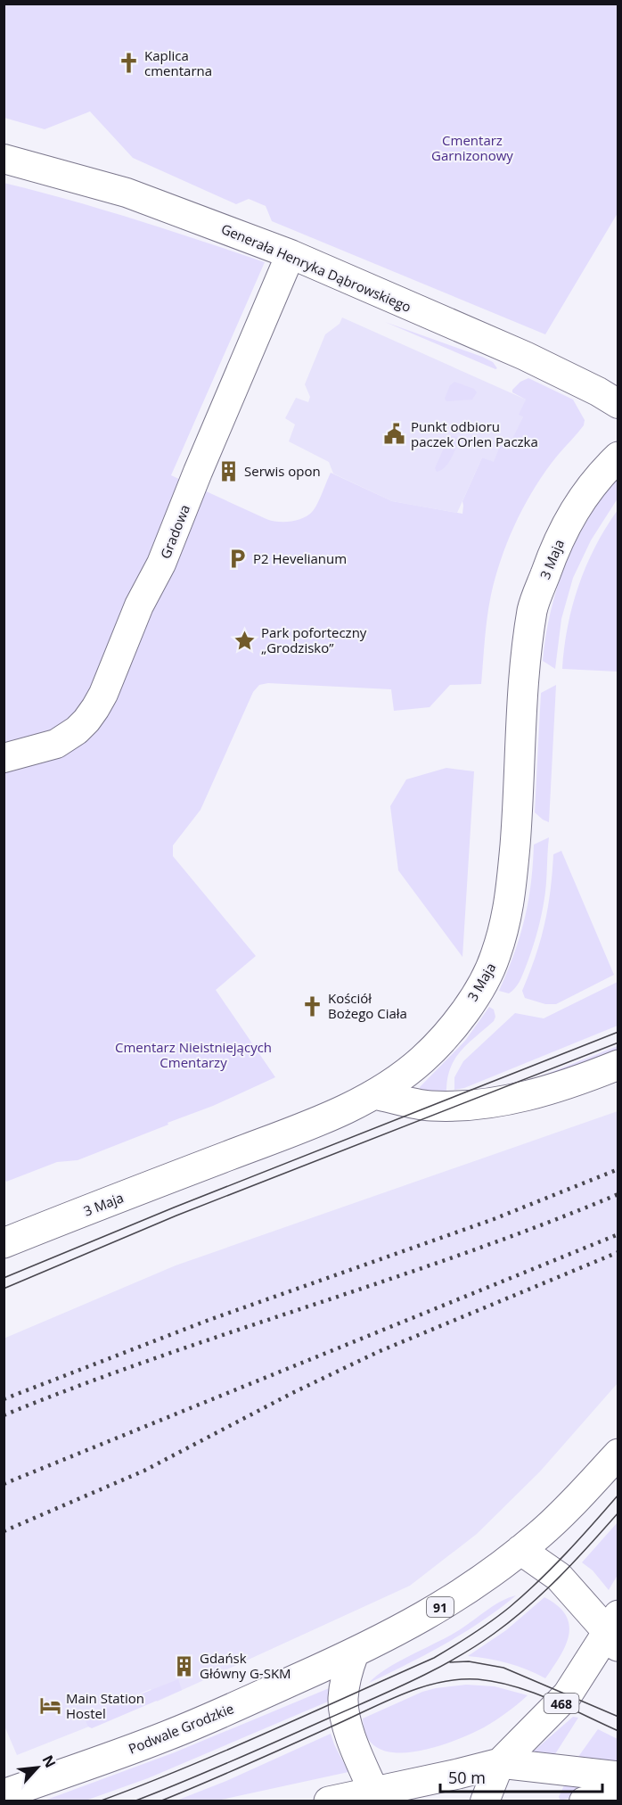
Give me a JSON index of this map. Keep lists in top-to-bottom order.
{
  "streets": {
    "main road": [
      "3 Maja",
      "91",
      "468",
      "Podwale Grodzkie"
    ],
    "street": ["Generała Henryka Dąbrowskiego", "Gradowa"]
  },
  "crossings": [
    ["Generała Henryka Dąbrowskiego", "Gradowa"]
  ],
  "parks": ["Cmentarz Garnizonowy", "Cmentarz Nieistniejących Cmentarzy"],
  "places": {
    "church": ["Kaplica cmentarna", "Kościół Bożego Ciała"],
    "public building": ["Punkt odbioru paczek Orlen Paczka"],
    "building": ["Serwis opon", "Gdańsk Główny G-SKM"],
    "parking": ["P2 Hevelianum"],
    "place": ["Park poforteczny „Grodzisko”"],
    "hotel": ["Main Station Hostel"]
  },
  "scale_bar": "50 m",
  "north": "top right"
}
